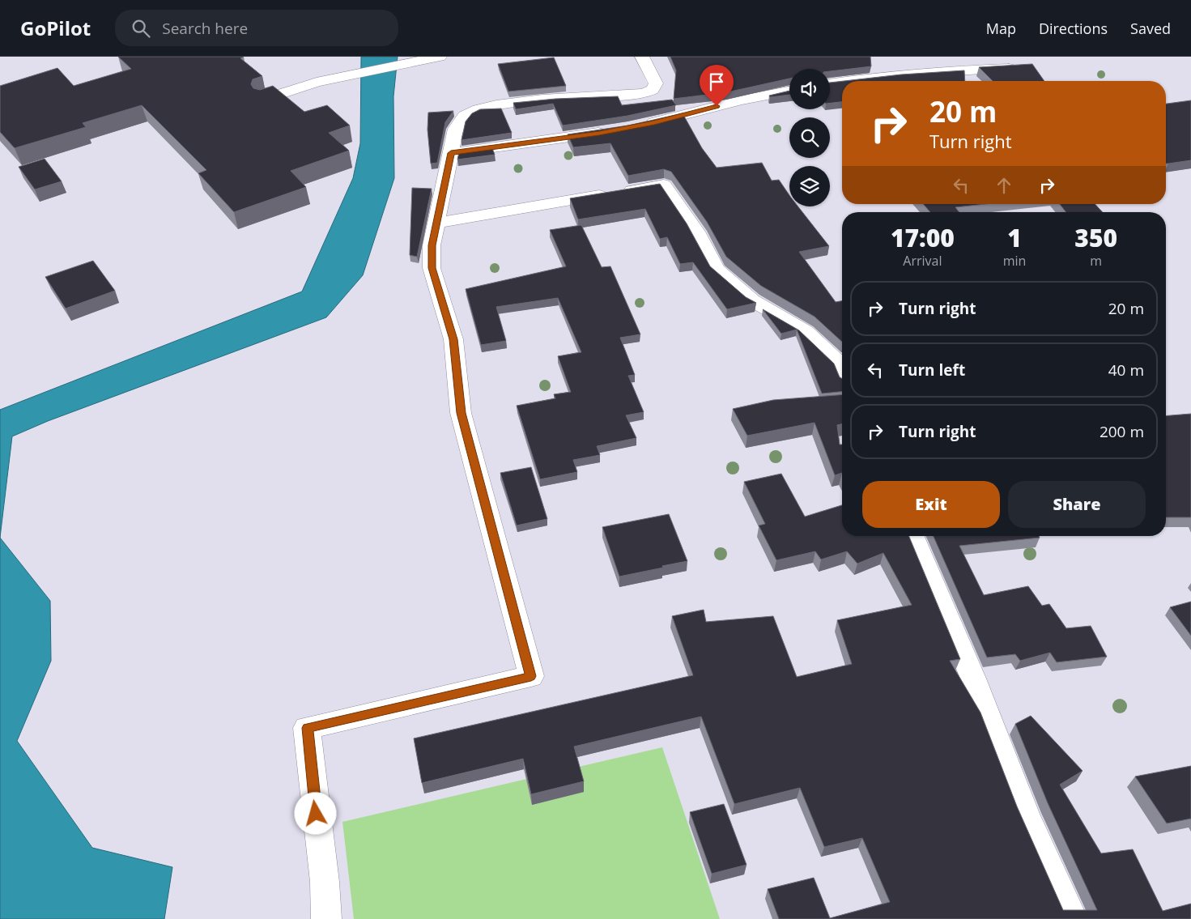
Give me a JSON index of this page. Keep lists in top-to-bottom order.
{
  "page": {
    "header": "GoPilot",
    "search": "Search here",
    "nav": ["Map", "Directions", "Saved"],
    "turn": ["20 m", "Turn right"],
    "eta": [
      "17:00",
      "Arrival",
      "1",
      "min",
      "350",
      "m"
    ],
    "list": [
      {
        "name": "Turn right",
        "value": "20 m"
      },
      {
        "name": "Turn left",
        "value": "40 m"
      },
      {
        "name": "Turn right",
        "value": "200 m"
      }
    ],
    "buttons": ["Exit", "Share"]
  }
}
